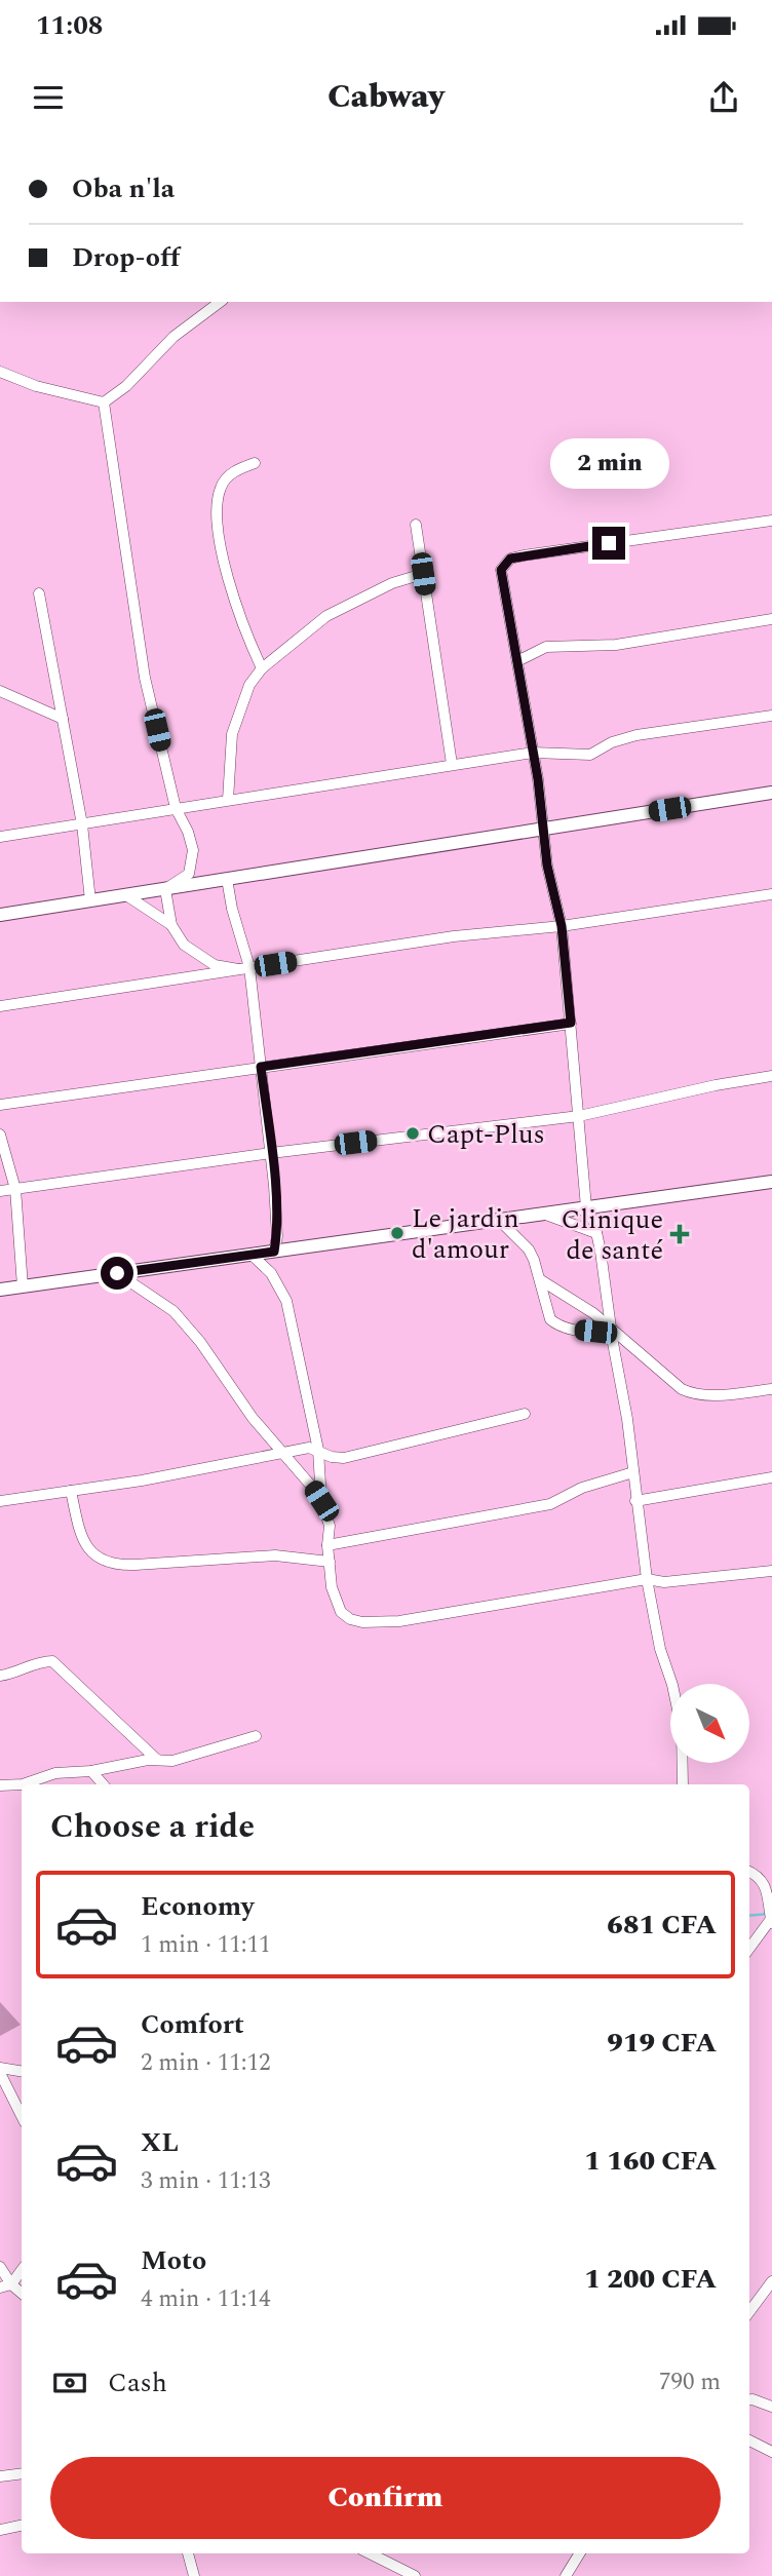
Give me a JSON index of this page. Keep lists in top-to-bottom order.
{
  "places": {
    "other": ["Capt-Plus", "Le jardin d'amour"],
    "health": ["Clinique de santé"]
  },
  "north": "bottom right",
  "page": {
    "status": "11:08",
    "header": "Cabway",
    "banner": ["Oba n'la", "Drop-off"],
    "bubble": "2 min",
    "heading": "Choose a ride",
    "list": [
      {
        "name": "Economy",
        "note": "1 min · 11:11",
        "value": "681 CFA"
      },
      {
        "name": "Comfort",
        "note": "2 min · 11:12",
        "value": "919 CFA"
      },
      {
        "name": "XL",
        "note": "3 min · 11:13",
        "value": "1 160 CFA"
      },
      {
        "name": "Moto",
        "note": "4 min · 11:14",
        "value": "1 200 CFA"
      }
    ],
    "pay": ["Cash", "790 m"],
    "buttons": "Confirm"
  }
}
